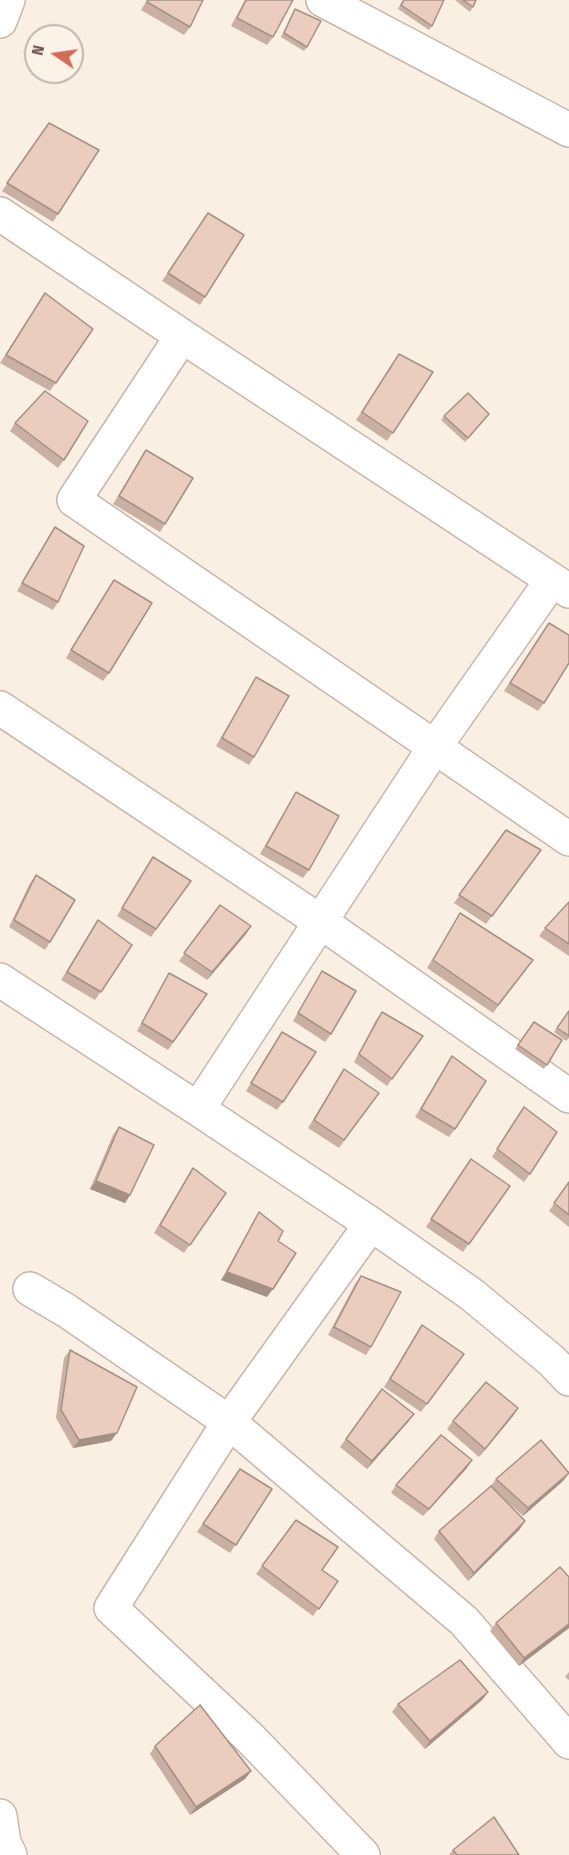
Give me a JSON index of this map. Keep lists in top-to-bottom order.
{
  "north": "left"
}
